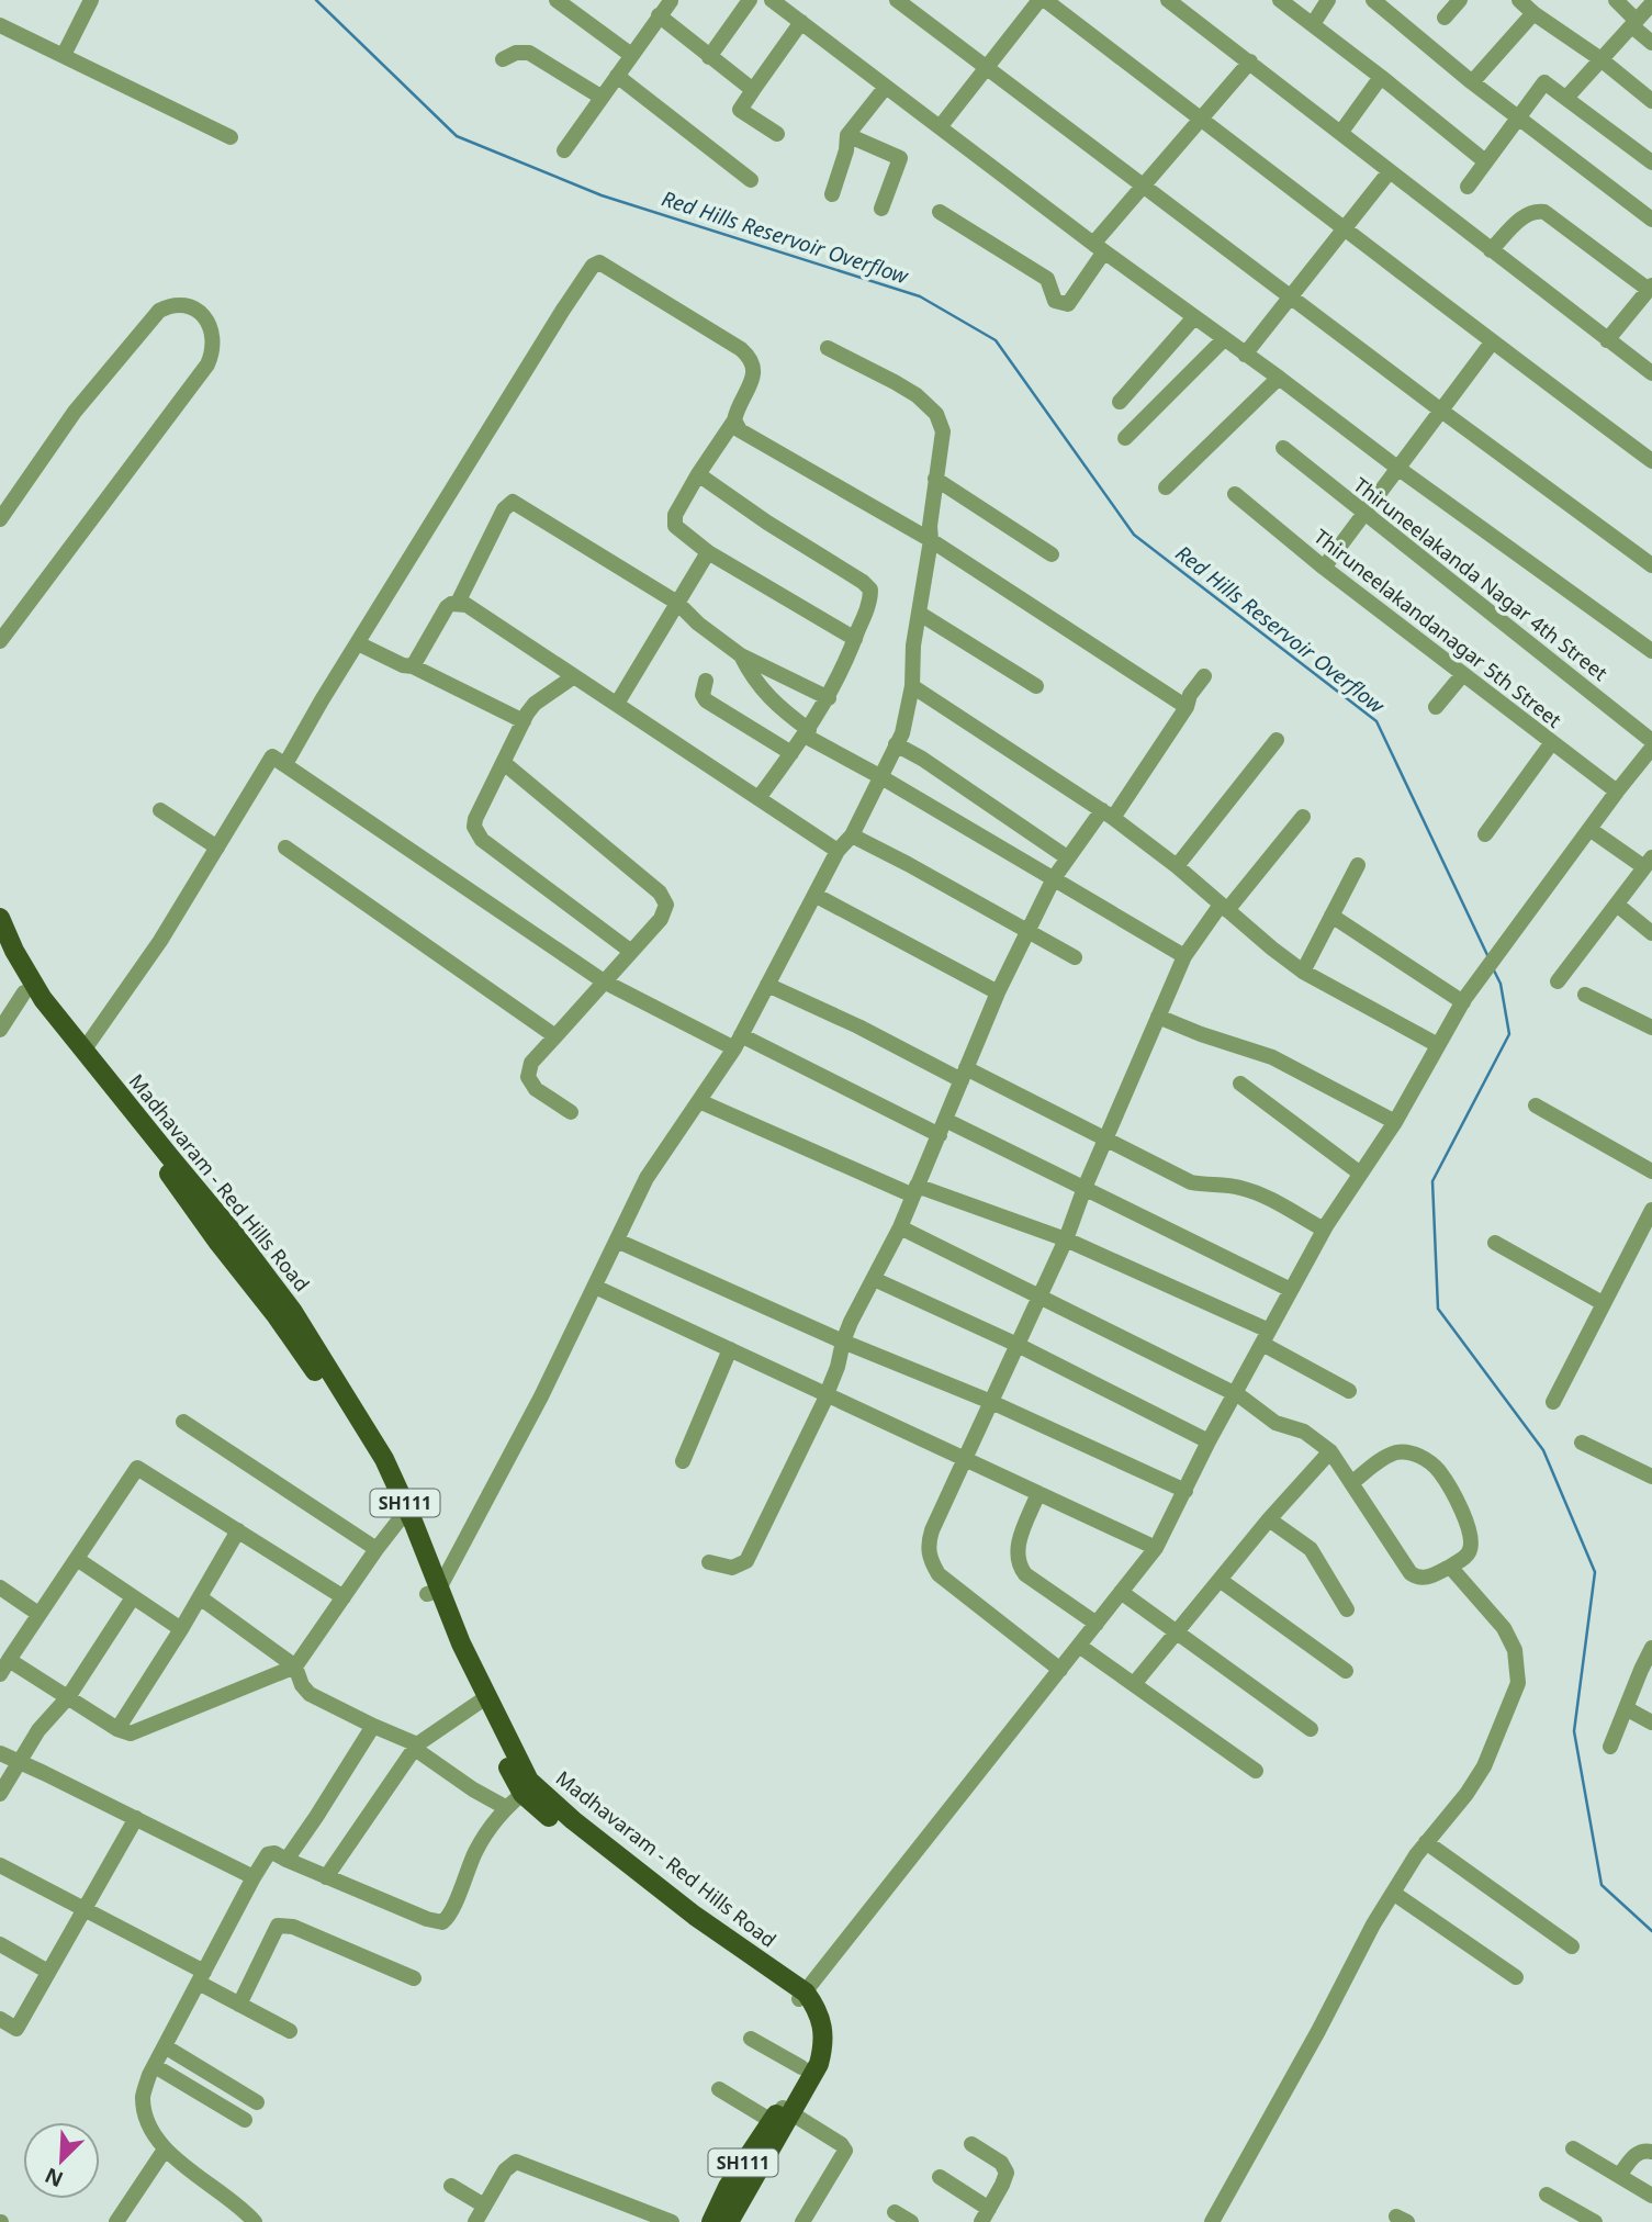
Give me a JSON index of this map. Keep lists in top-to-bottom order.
{
  "streets": {
    "main road": ["Madhavaram - Red Hills Road", "SH111"],
    "street": ["Thiruneelakanda Nagar 4th Street", "Thiruneelakandanagar 5th Street"]
  },
  "water": ["Red Hills Reservoir Overflow"],
  "north": "bottom left"
}
